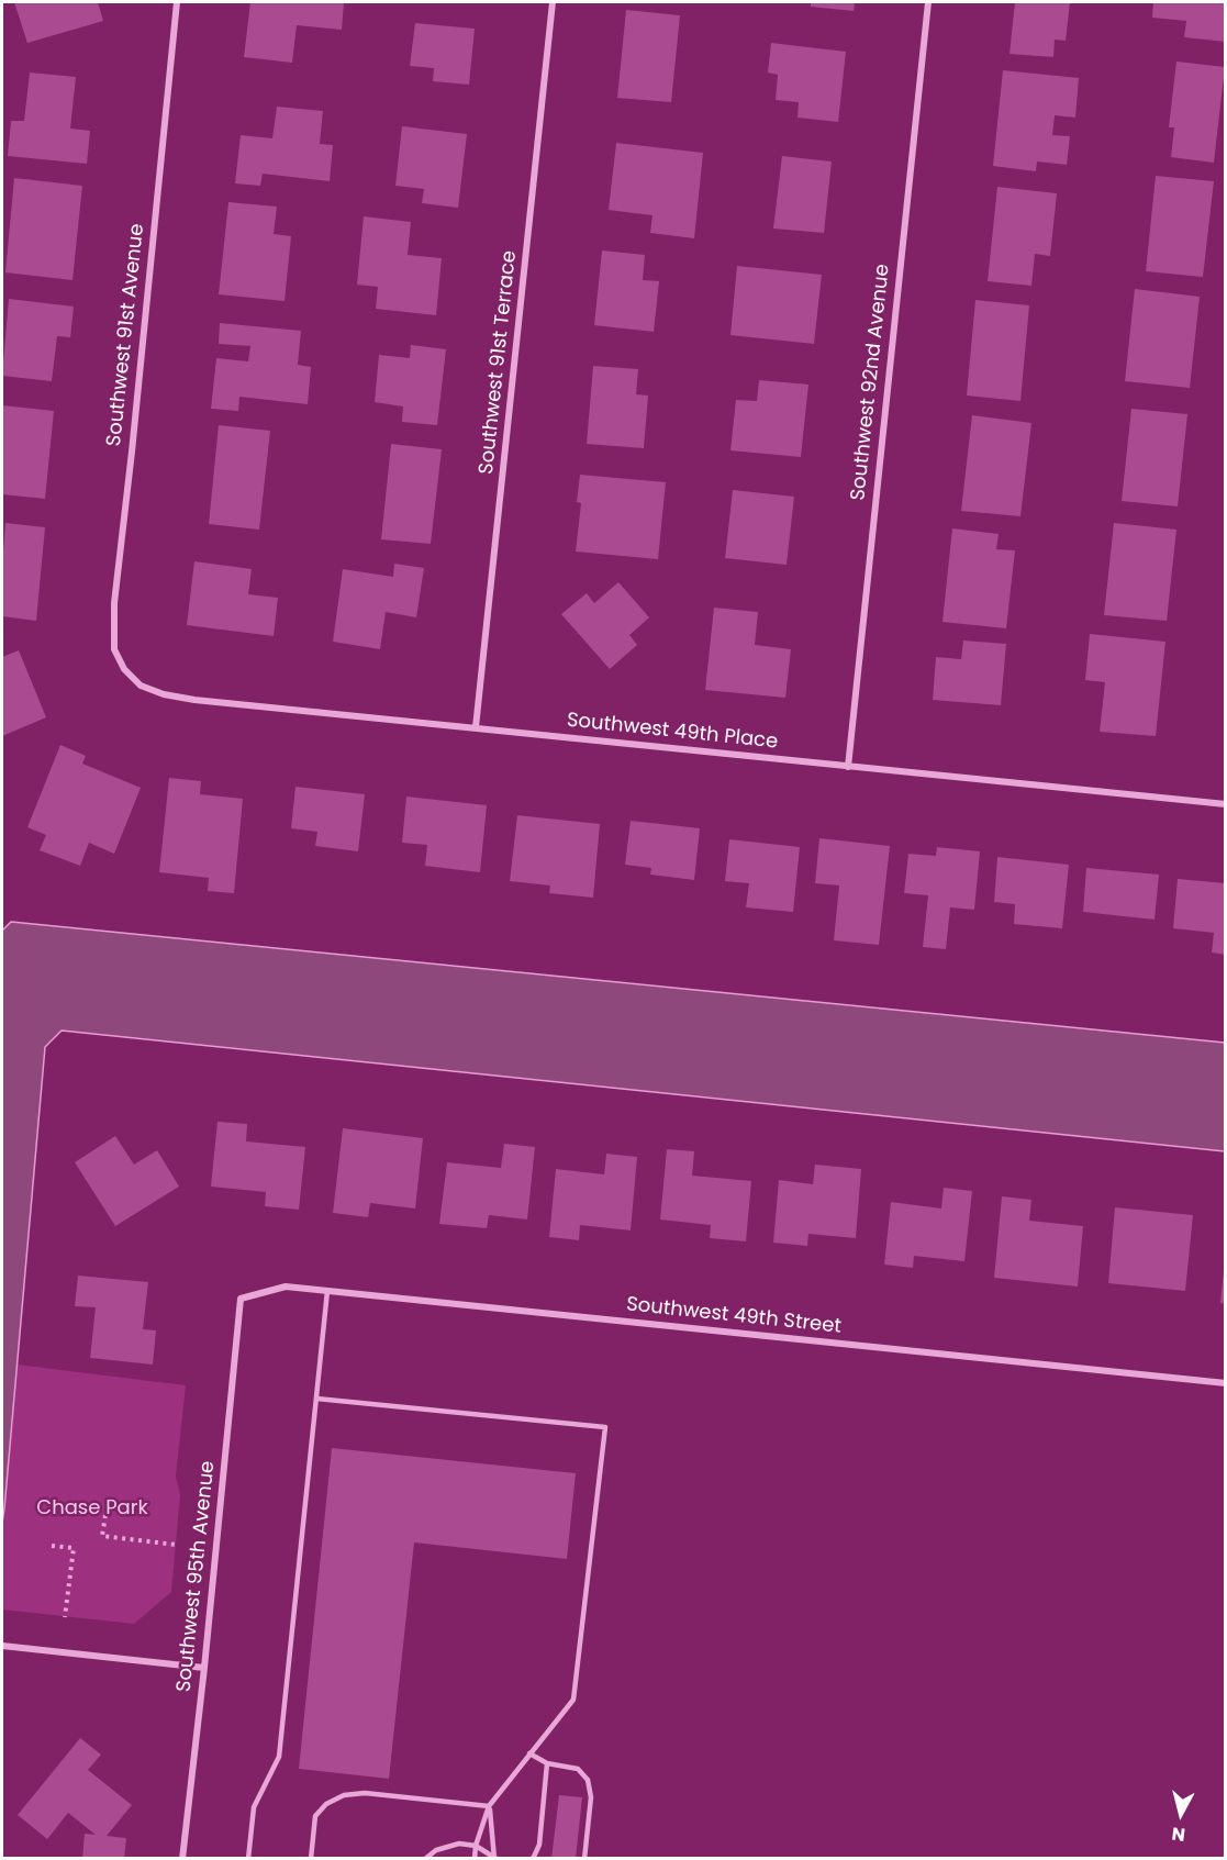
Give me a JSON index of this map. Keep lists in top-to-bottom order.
{
  "streets": {
    "street": [
      "Southwest 91st Avenue",
      "Southwest 91st Terrace",
      "Southwest 92nd Avenue",
      "Southwest 49th Place",
      "Southwest 49th Street",
      "Southwest 95th Avenue"
    ]
  },
  "crossings": [
    ["Southwest 91st Avenue", "Southwest 49th Place"],
    ["Southwest 91st Terrace", "Southwest 49th Place"],
    ["Southwest 92nd Avenue", "Southwest 49th Place"],
    ["Southwest 49th Street", "Southwest 95th Avenue"]
  ],
  "parks": ["Chase Park"],
  "north": "bottom"
}
